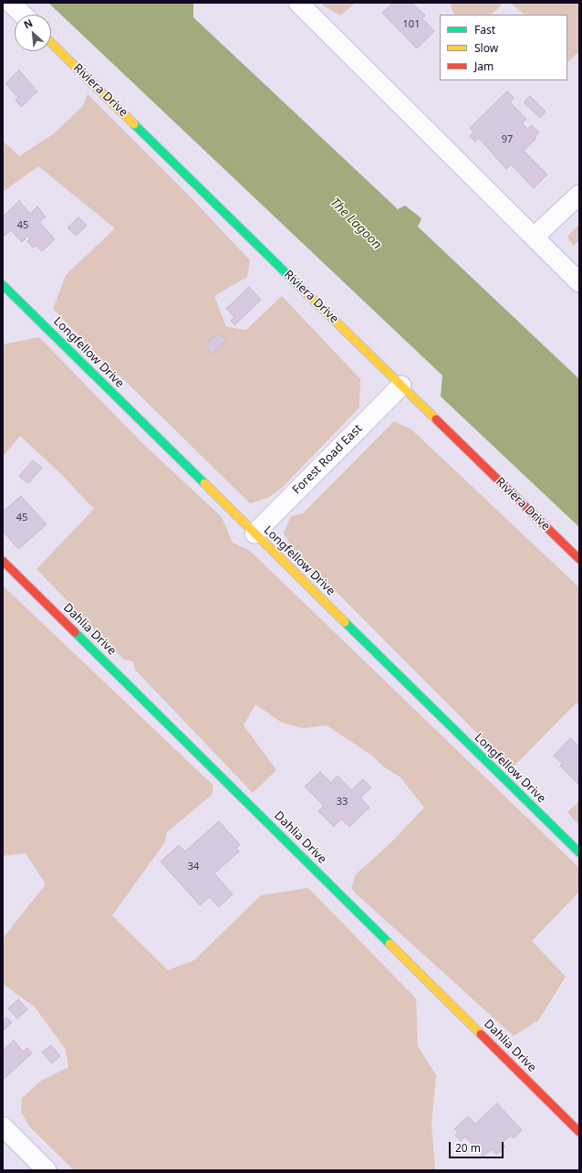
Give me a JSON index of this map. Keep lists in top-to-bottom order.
{
  "streets": {
    "street": [
      "Riviera Drive",
      "Longfellow Drive",
      "Forest Road East",
      "Dahlia Drive"
    ]
  },
  "crossings": [
    ["Riviera Drive", "Forest Road East"],
    ["Longfellow Drive", "Forest Road East"]
  ],
  "water": ["The Lagoon"],
  "house_numbers": [
    "101",
    "97",
    "45",
    "45",
    "33",
    "34"
  ],
  "legend": ["Fast", "Slow", "Jam"],
  "scale_bar": "20 m",
  "north": "top left"
}
